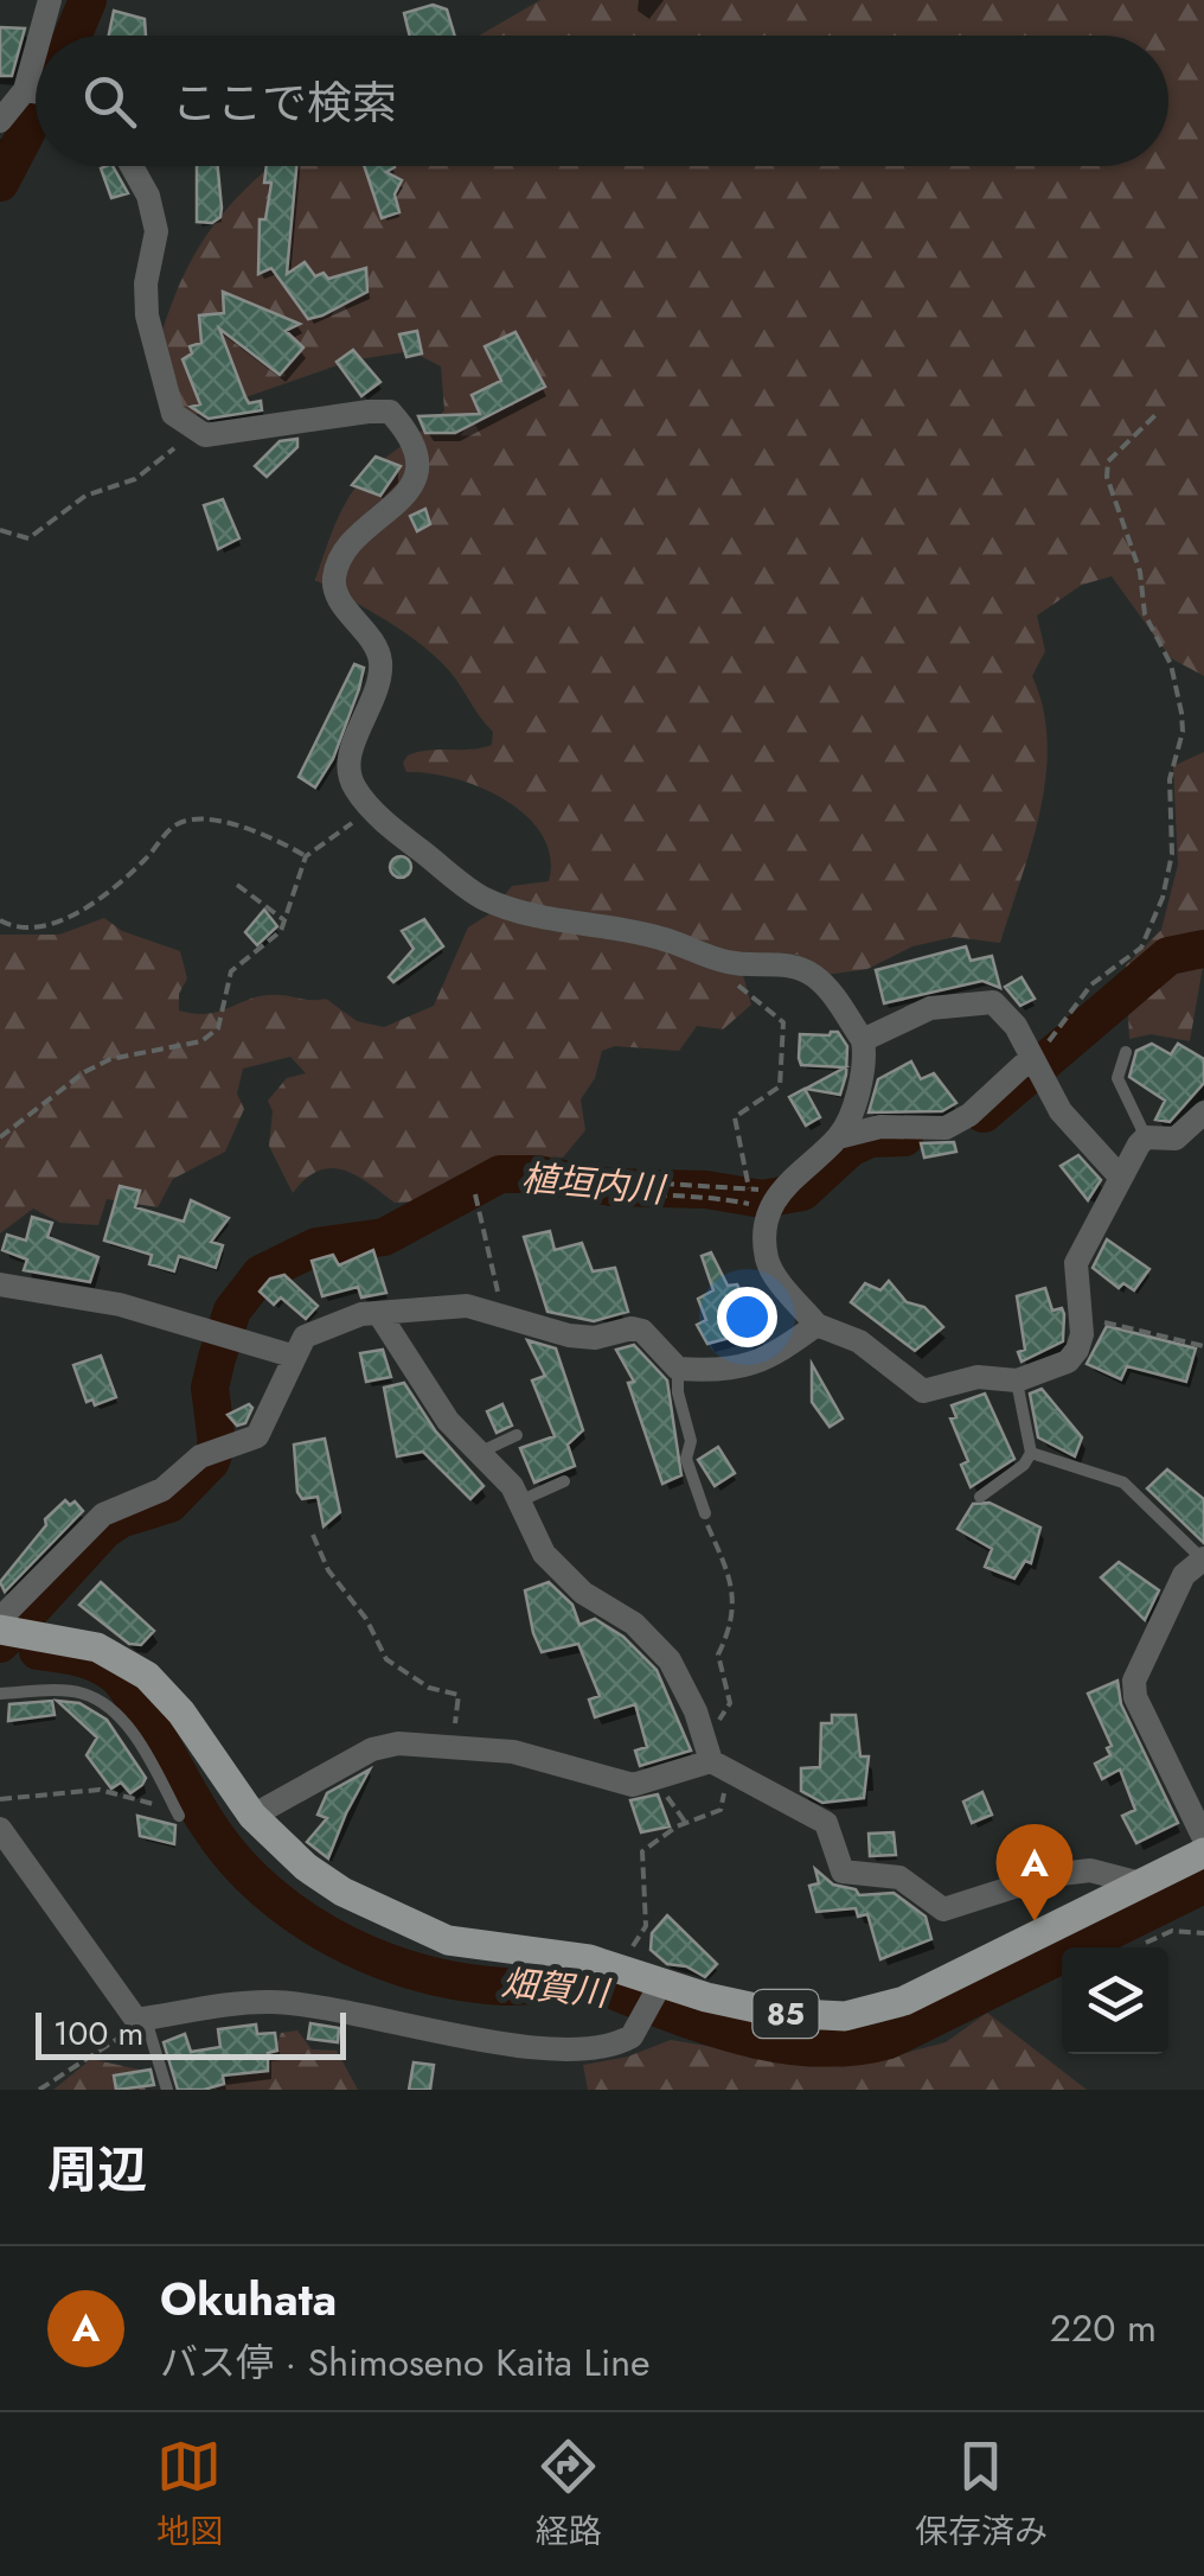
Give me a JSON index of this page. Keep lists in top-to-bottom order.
{
  "streets": {
    "main road": ["85"]
  },
  "water": ["植垣内川", "畑賀川"],
  "scale_bar": "100 m",
  "page": {
    "search": "ここで検索",
    "pins": "A",
    "scale": "100 m",
    "heading": "周辺",
    "list": [
      {
        "mark": "A",
        "name": "Okuhata",
        "note": "バス停 · Shimoseno Kaita Line",
        "value": "220 m"
      }
    ],
    "nav": ["地図", "経路", "保存済み"]
  }
}
